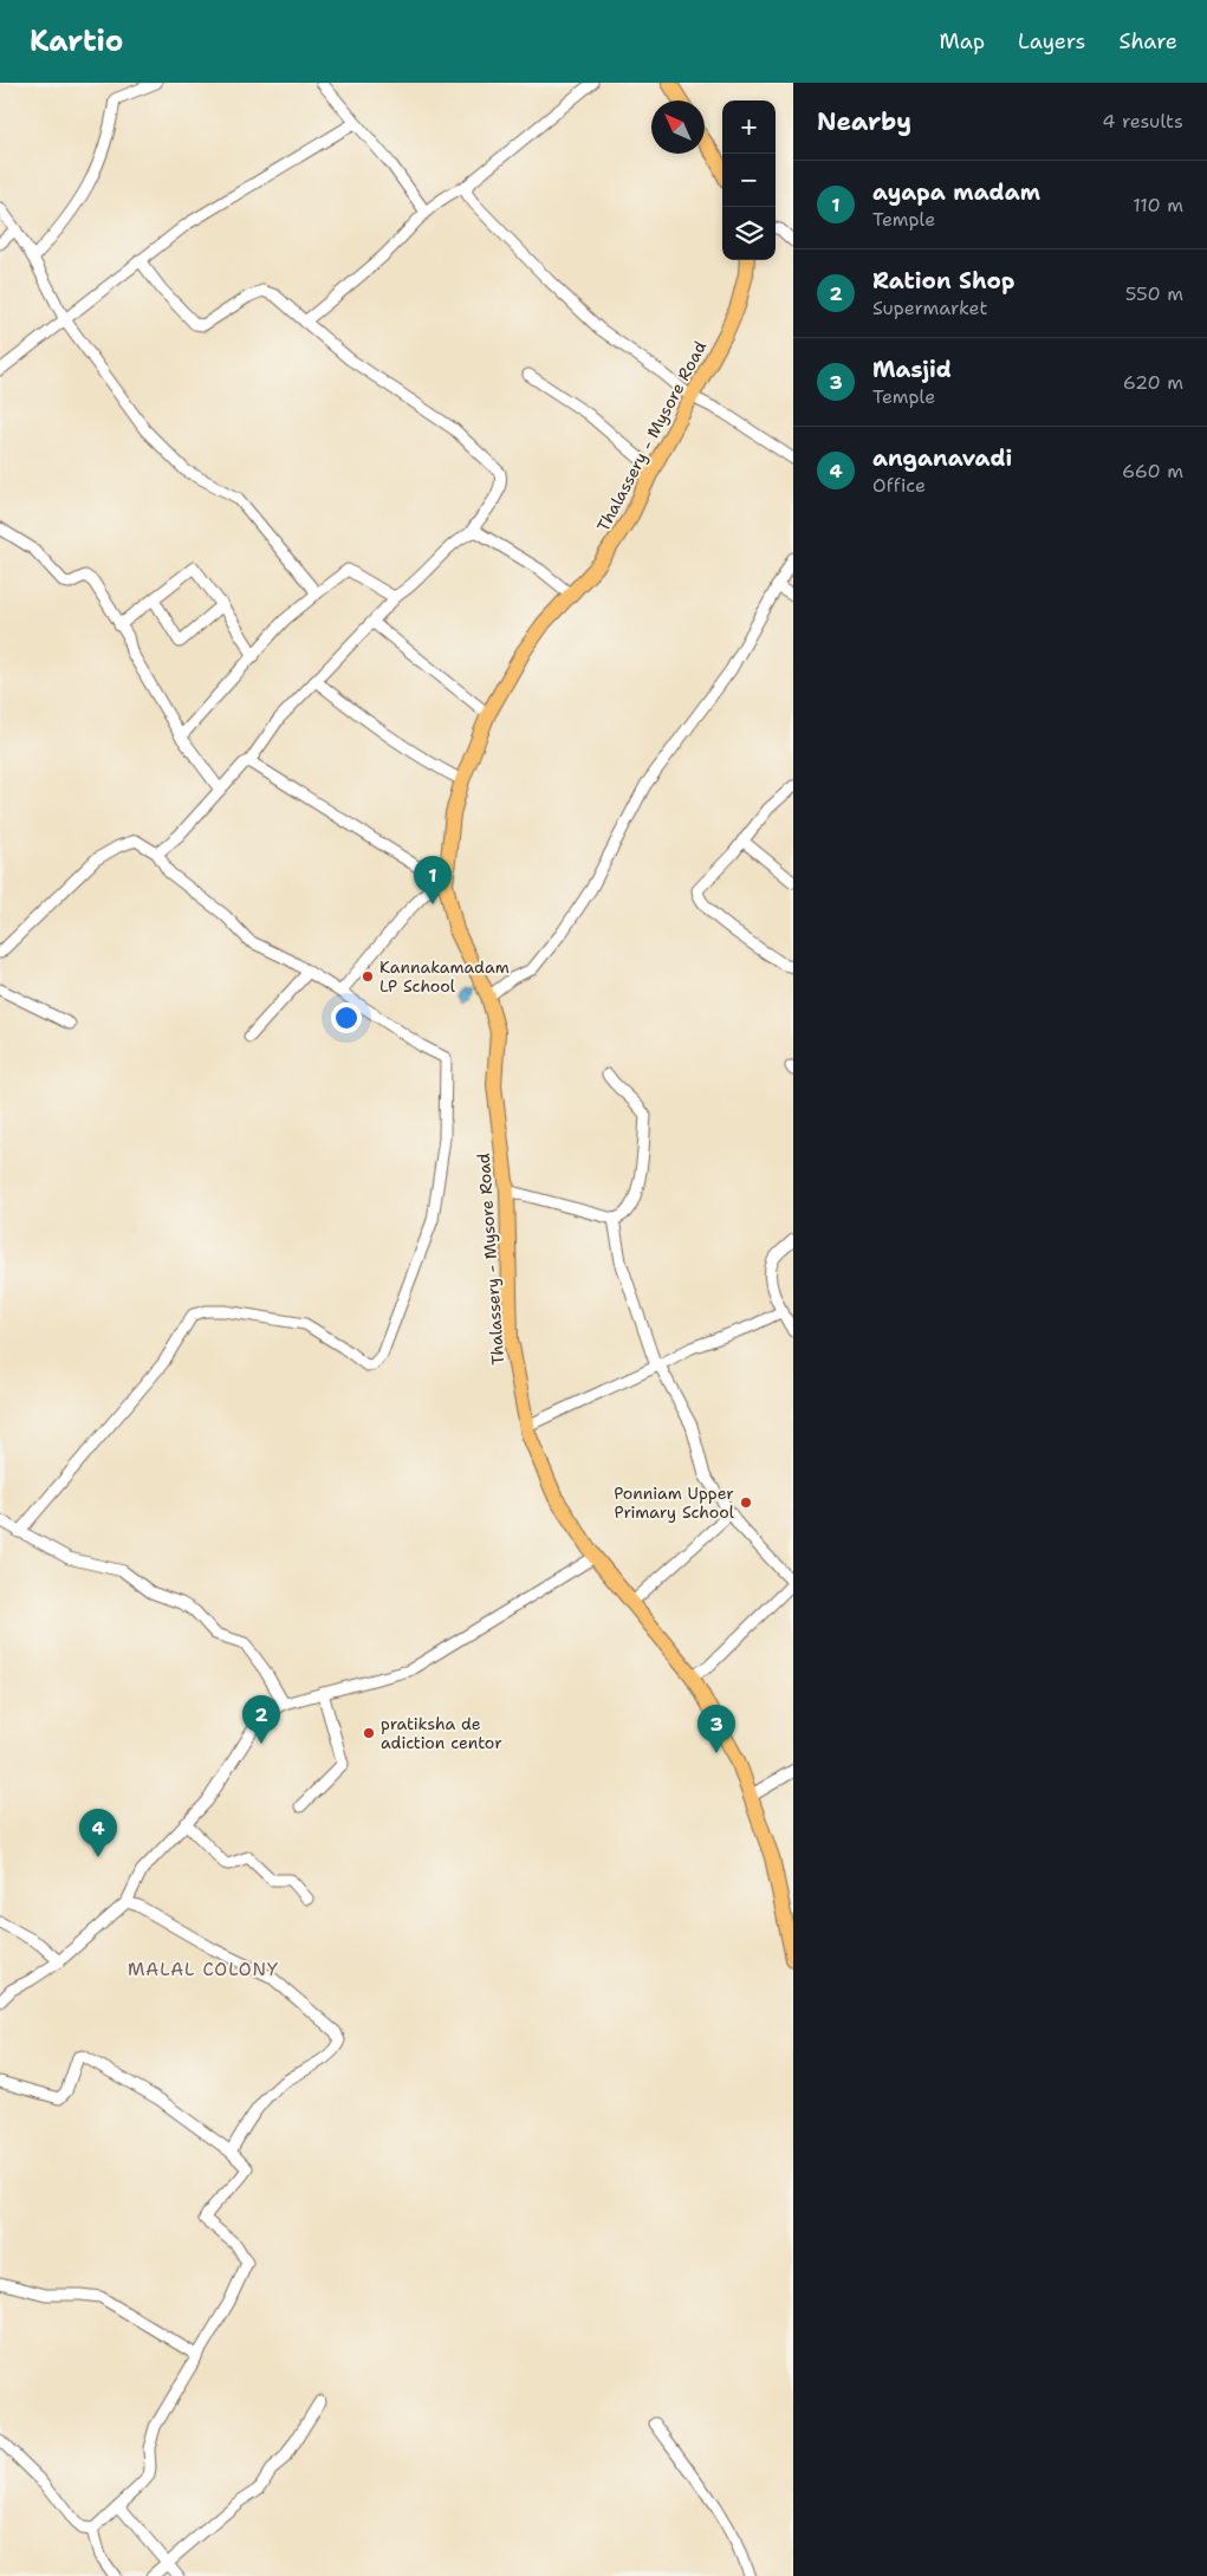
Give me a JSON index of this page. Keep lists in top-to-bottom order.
{
  "streets": {
    "main road": ["Thalassery - Mysore Road"]
  },
  "districts": ["MALAL COLONY"],
  "places": ["Kannakamadam LP School", "Ponniam Upper Primary School", "pratiksha de adiction centor"],
  "north": "top left",
  "page": {
    "header": "Kartio",
    "nav": ["Map", "Layers", "Share"],
    "heading": ["Nearby", "4 results"],
    "map_buttons": ["+", "−"],
    "list": [
      {
        "mark": "1",
        "name": "ayapa madam",
        "note": "Temple",
        "value": "110 m"
      },
      {
        "mark": "2",
        "name": "Ration Shop",
        "note": "Supermarket",
        "value": "550 m"
      },
      {
        "mark": "3",
        "name": "Masjid",
        "note": "Temple",
        "value": "620 m"
      },
      {
        "mark": "4",
        "name": "anganavadi",
        "note": "Office",
        "value": "660 m"
      }
    ],
    "pins": [
      "1",
      "2",
      "3",
      "4"
    ]
  }
}
